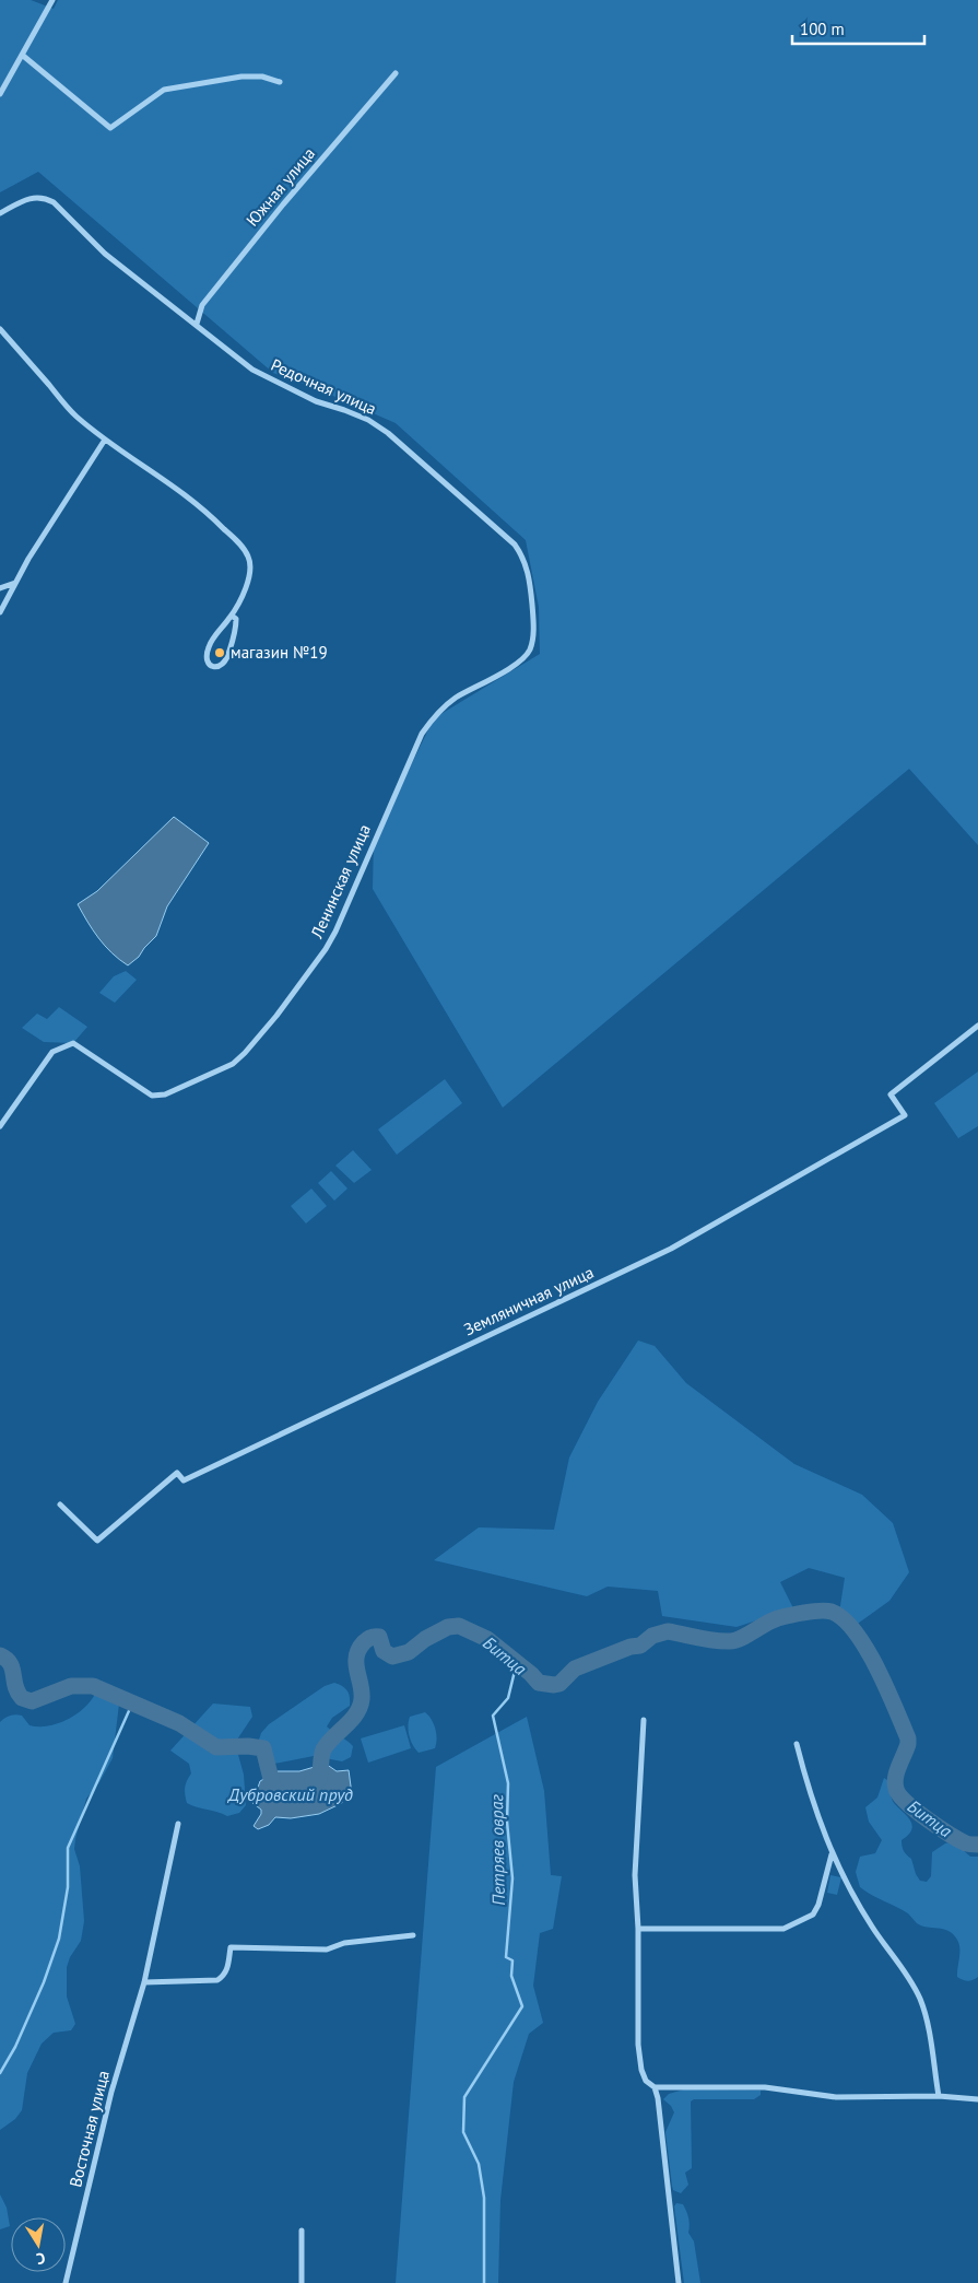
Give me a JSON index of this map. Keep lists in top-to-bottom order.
{
  "streets": {
    "street": [
      "Южная улица",
      "Редочная улица",
      "Ленинская улица",
      "Земляничная улица",
      "Восточная улица"
    ]
  },
  "crossings": [
    ["Южная улица", "Редочная улица"],
    ["Редочная улица", "Ленинская улица"]
  ],
  "water": ["Битца", "Дубровский пруд", "Петряев овраг"],
  "places": ["магазин №19"],
  "scale_bar": "100 m",
  "north": "bottom"
}
